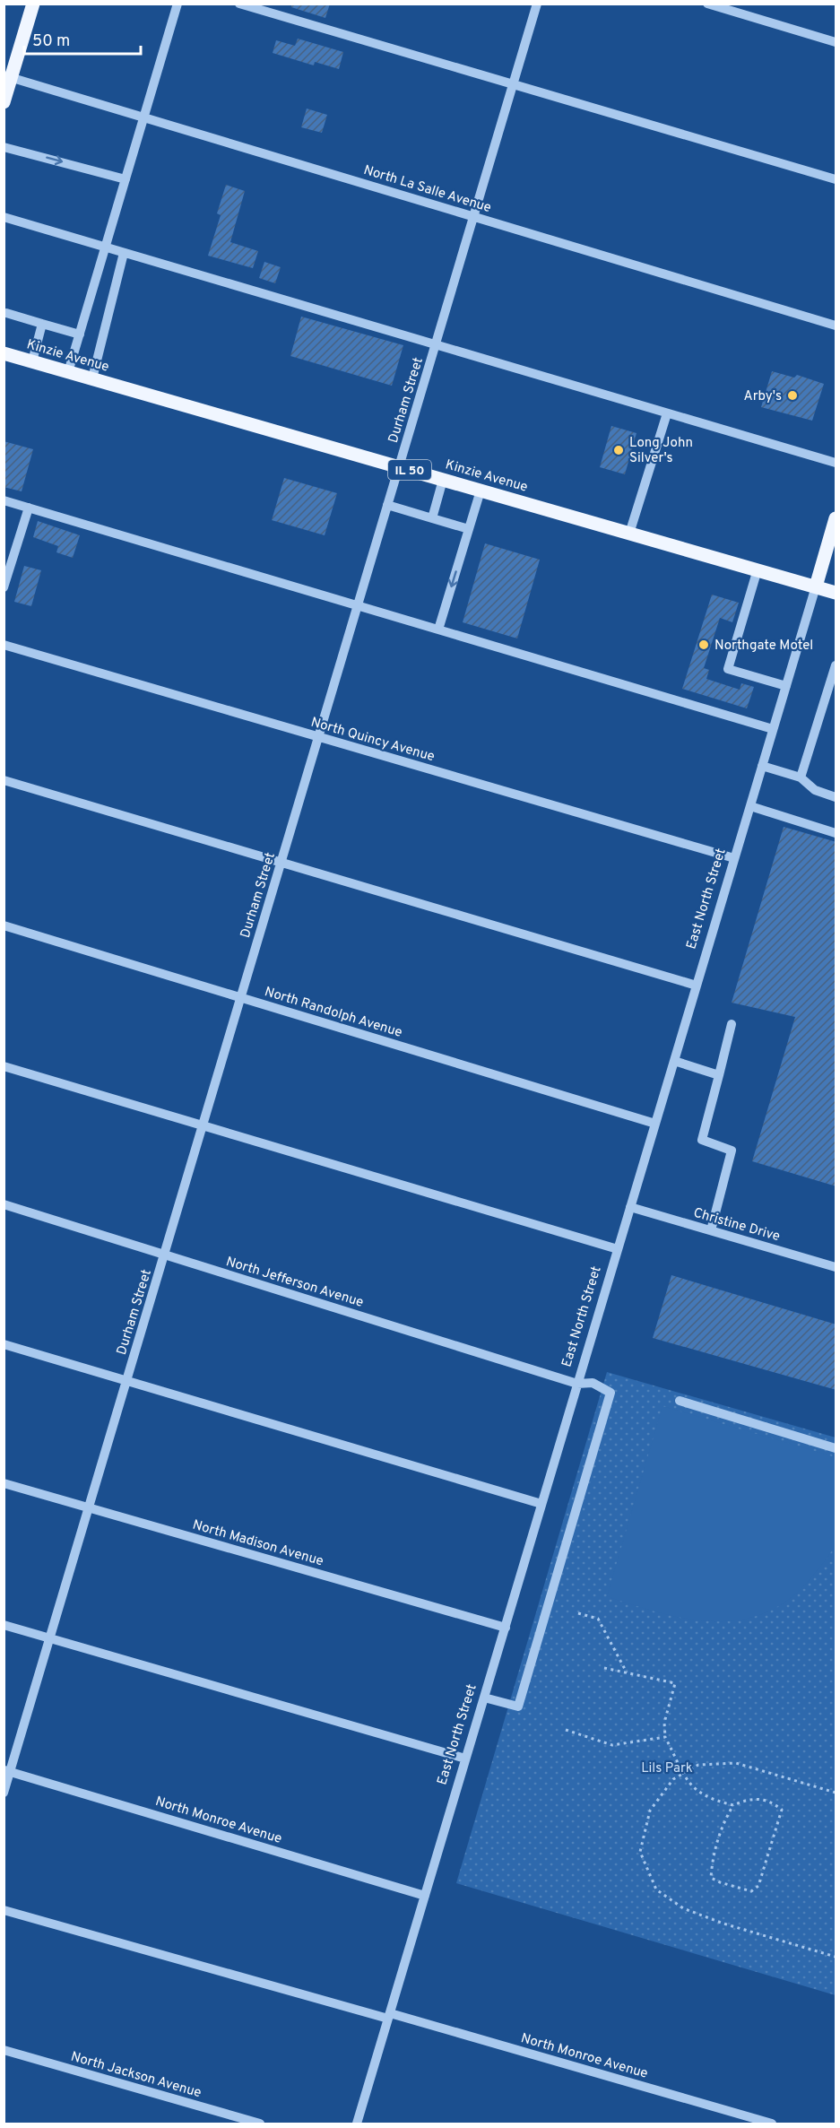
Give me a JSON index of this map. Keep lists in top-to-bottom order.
{
  "streets": {
    "main road": ["Kinzie Avenue", "IL 50", "East North Street"],
    "street": [
      "North La Salle Avenue",
      "Durham Street",
      "North Quincy Avenue",
      "North Randolph Avenue",
      "Christine Drive",
      "North Jefferson Avenue",
      "North Madison Avenue",
      "North Monroe Avenue",
      "North Jackson Avenue"
    ]
  },
  "crossings": [
    ["North La Salle Avenue", "Durham Street"],
    ["Kinzie Avenue", "Durham Street"],
    ["Kinzie Avenue", "East North Street"],
    ["Durham Street", "North Quincy Avenue"],
    ["Durham Street", "North Randolph Avenue"],
    ["Durham Street", "North Jefferson Avenue"],
    ["Durham Street", "North Madison Avenue"],
    ["Durham Street", "North Monroe Avenue"],
    ["North Quincy Avenue", "East North Street"],
    ["East North Street", "North Randolph Avenue"],
    ["East North Street", "Christine Drive"],
    ["East North Street", "North Jefferson Avenue"],
    ["East North Street", "North Madison Avenue"],
    ["East North Street", "North Monroe Avenue"]
  ],
  "parks": ["Lils Park"],
  "places": ["Arby's", "Long John Silver's", "Northgate Motel"],
  "scale_bar": "50 m"
}
